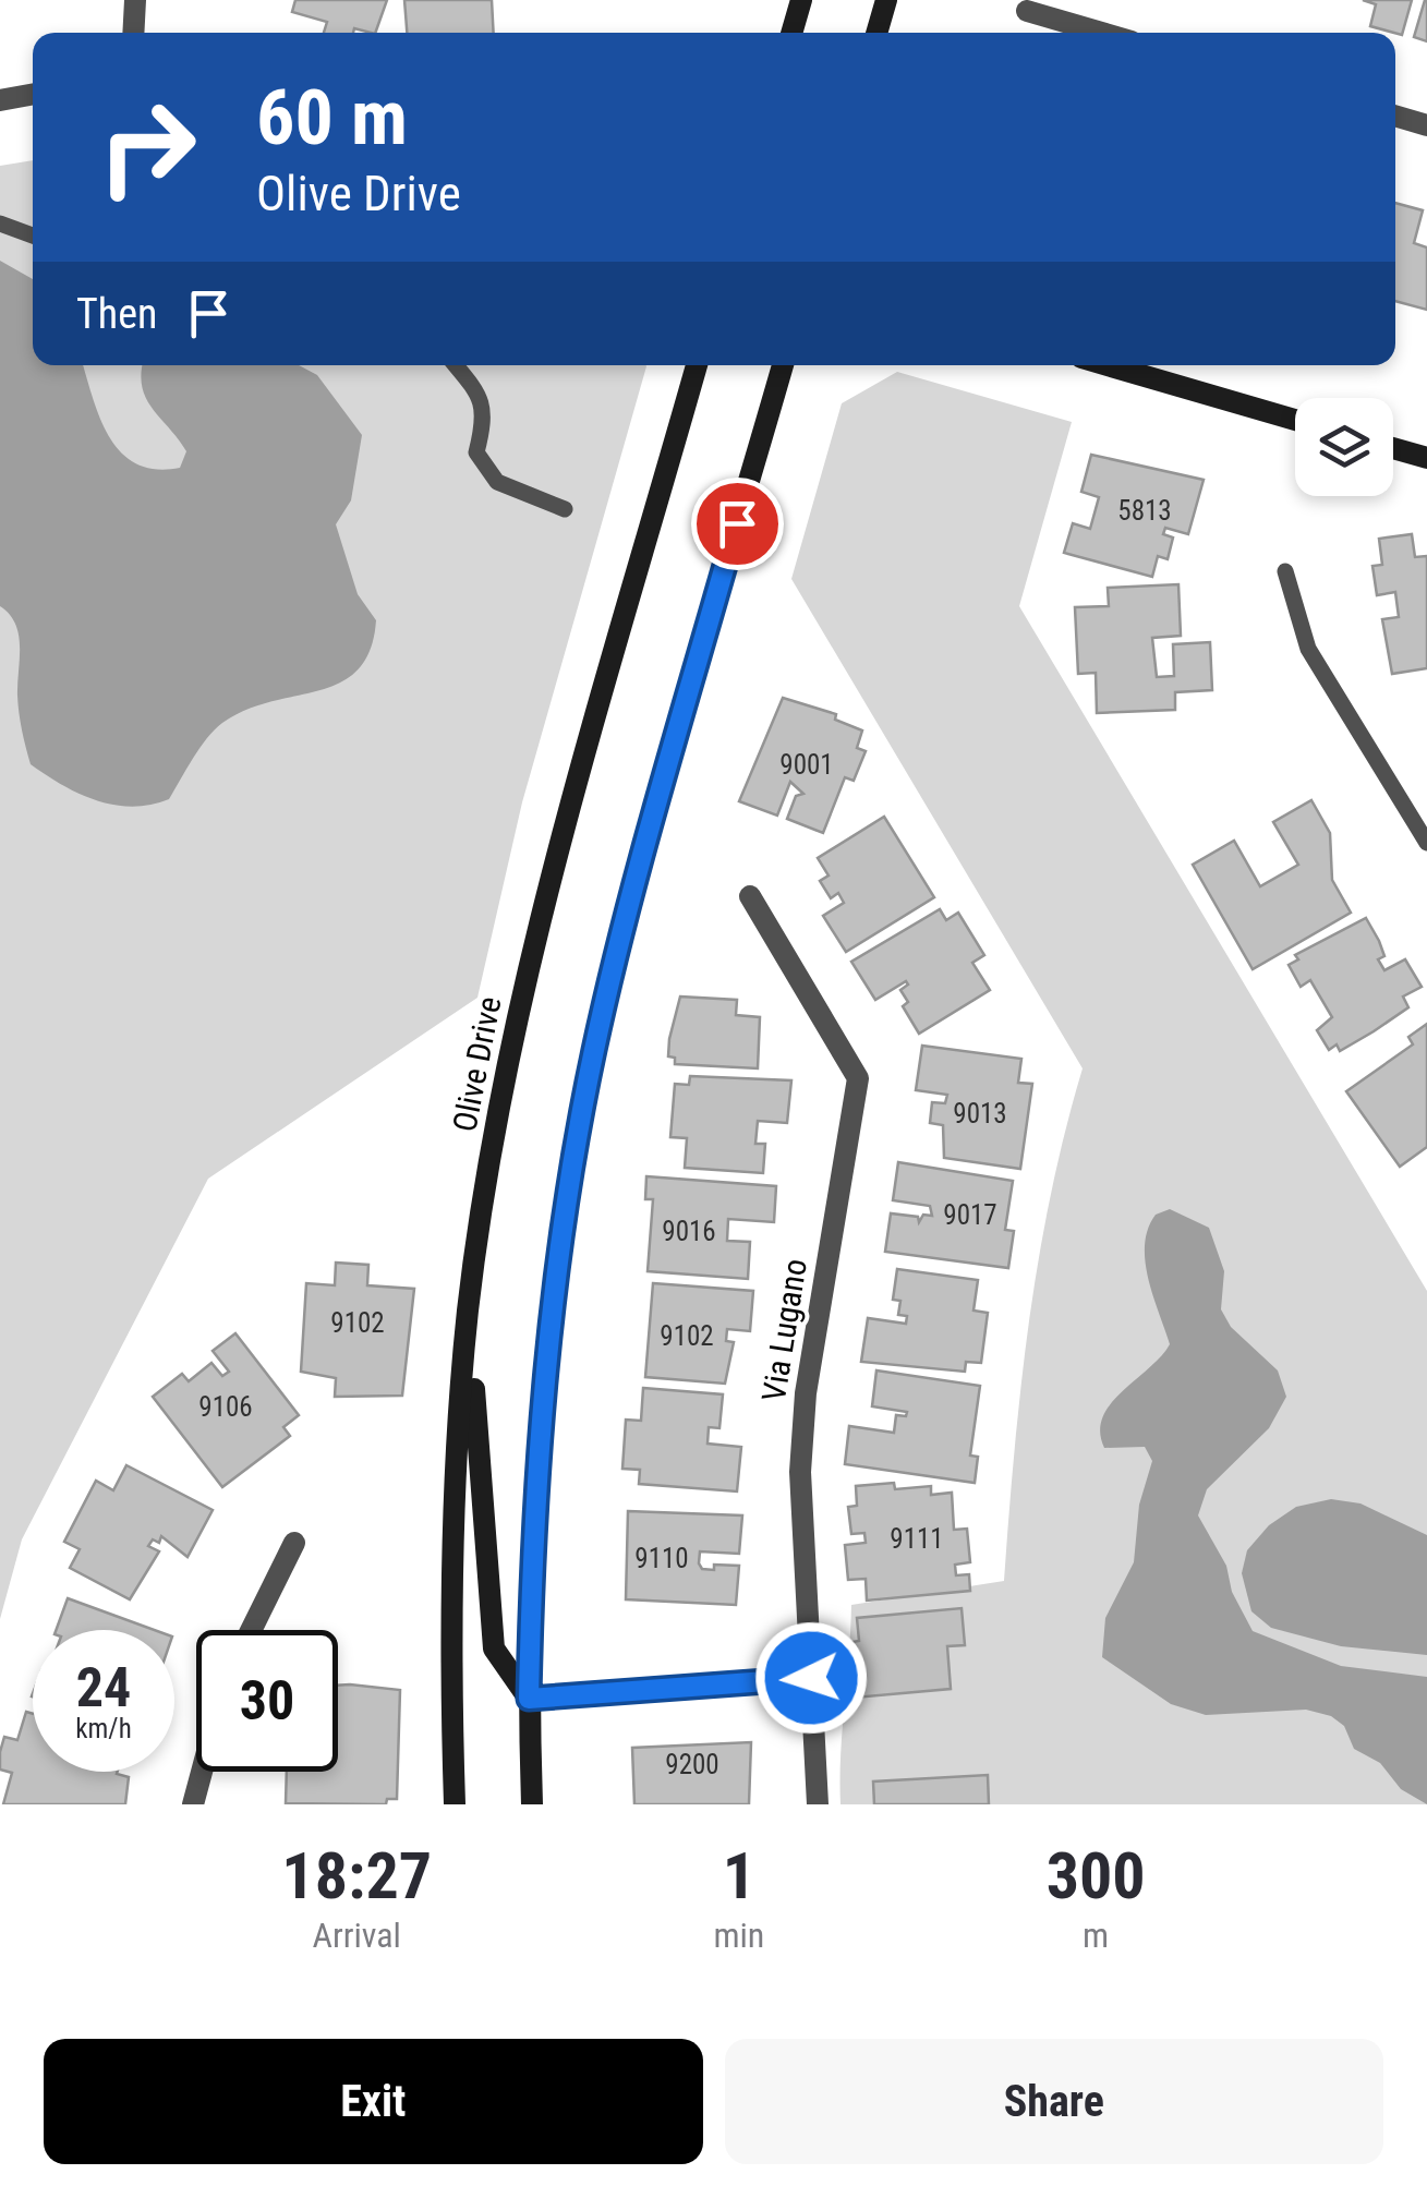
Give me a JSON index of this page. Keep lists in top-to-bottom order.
{
  "streets": {
    "main road": ["Olive Drive"],
    "street": ["Via Lugano"]
  },
  "house_numbers": [
    "5813",
    "9001",
    "9013",
    "9017",
    "9016",
    "9102",
    "9102",
    "9106",
    "9111",
    "9110",
    "9200"
  ],
  "page": {
    "turn": ["60 m", "Olive Drive"],
    "then": "Then",
    "speed": "24 km/h",
    "limit": "30",
    "eta": [
      "18:27",
      "Arrival",
      "1",
      "min",
      "300",
      "m"
    ],
    "buttons": ["Exit", "Share"]
  }
}
